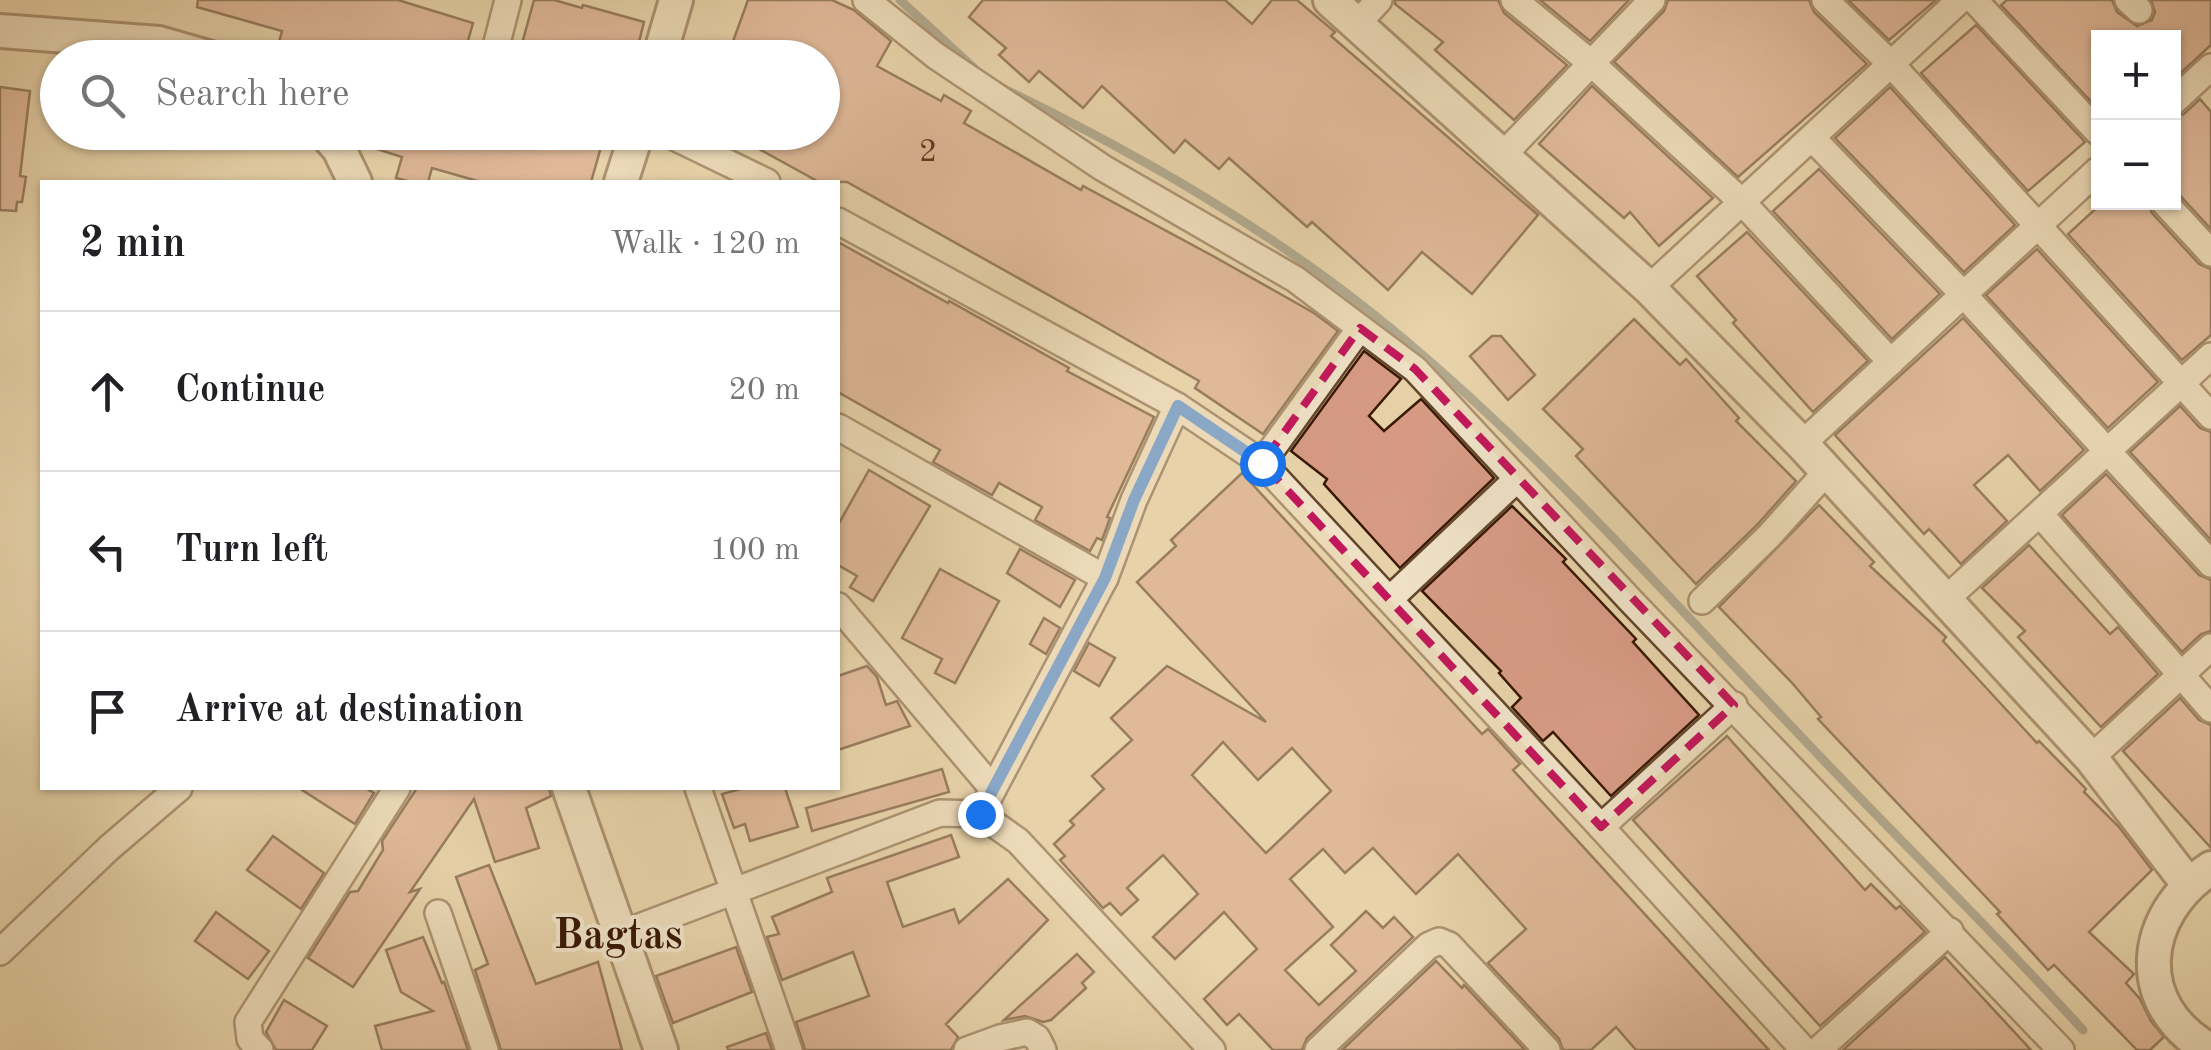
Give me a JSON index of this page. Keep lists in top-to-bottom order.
{
  "districts": ["Bagtas"],
  "house_numbers": ["2"],
  "page": {
    "map_buttons": ["+", "−"],
    "search": "Search here",
    "heading": ["2 min", "Walk · 120 m"],
    "list": [
      ["Continue", "20 m"],
      ["Turn left", "100 m"],
      "Arrive at destination"
    ]
  }
}
